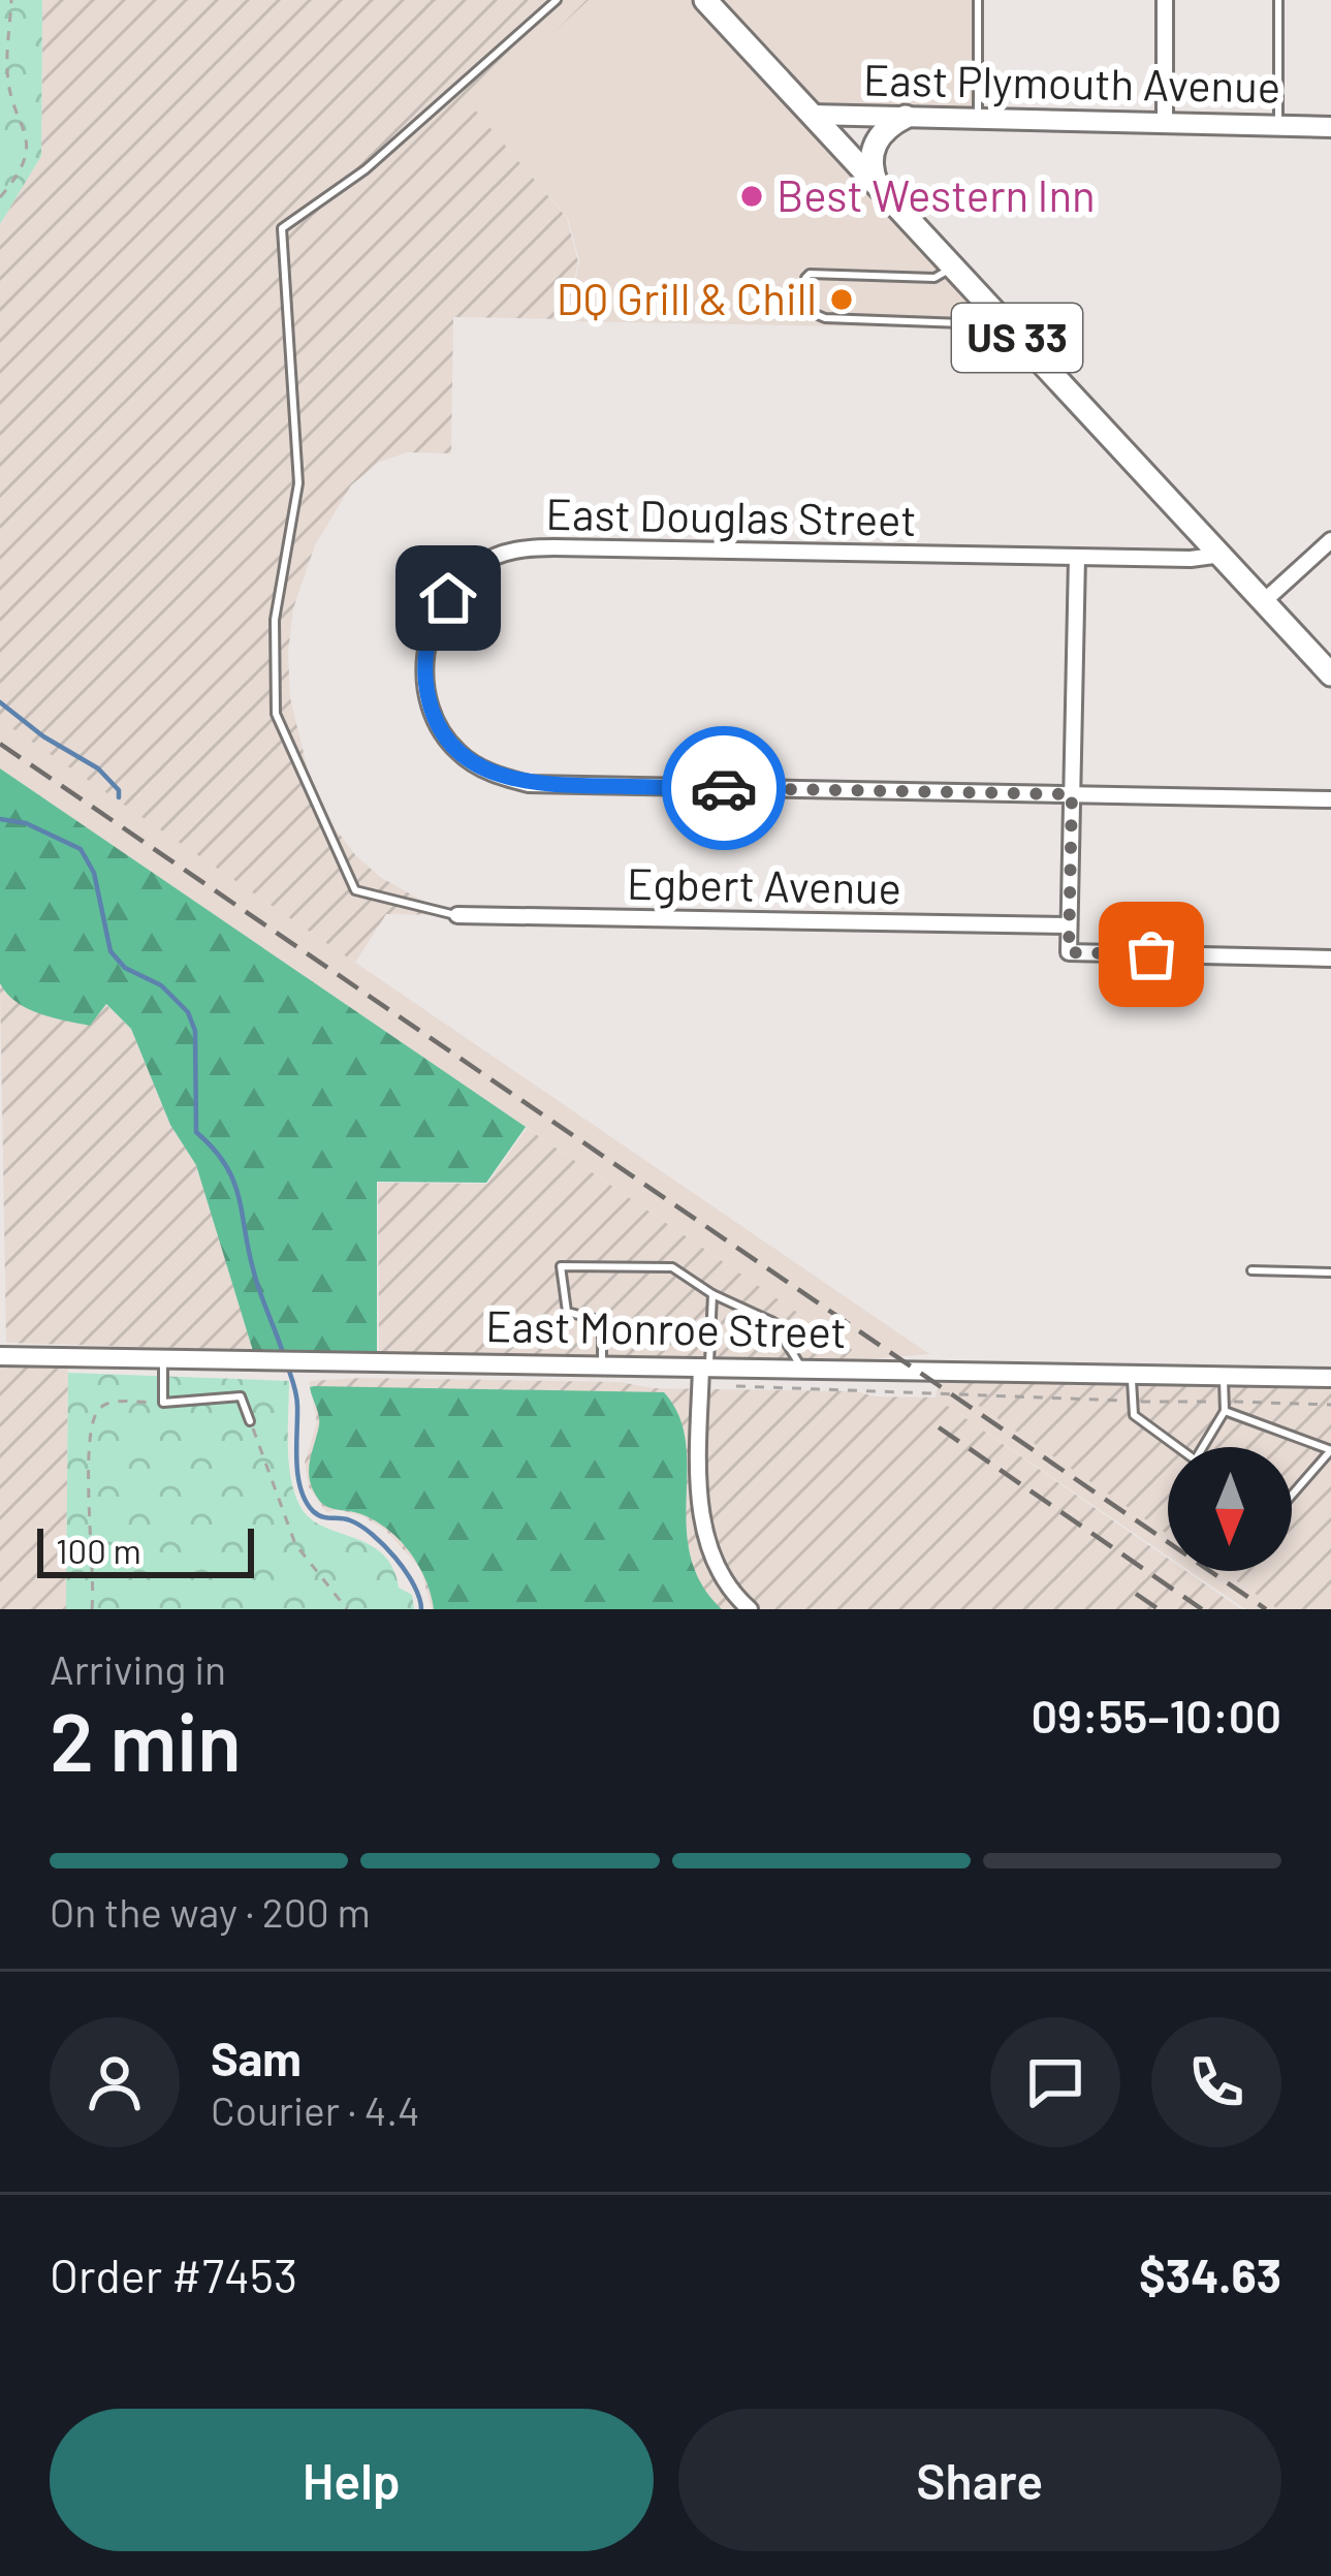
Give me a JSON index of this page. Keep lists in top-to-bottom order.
{
  "streets": {
    "main road": ["East Plymouth Avenue", "US 33"],
    "street": ["East Douglas Street", "Egbert Avenue", "East Monroe Street"]
  },
  "crossings": [
    ["East Plymouth Avenue", "US 33"],
    ["US 33", "East Douglas Street"]
  ],
  "places": ["Best Western Inn", "DQ Grill & Chill"],
  "scale_bar": "100 m",
  "north": "bottom",
  "page": {
    "scale": "100 m",
    "heading": ["2 min", "Arriving in", "09:55–10:00"],
    "panel": [
      "Sam",
      "Courier · 4.4",
      "Order #7453",
      "$34.63"
    ],
    "bar": "On the way · 200 m",
    "buttons": ["Help", "Share"]
  }
}
